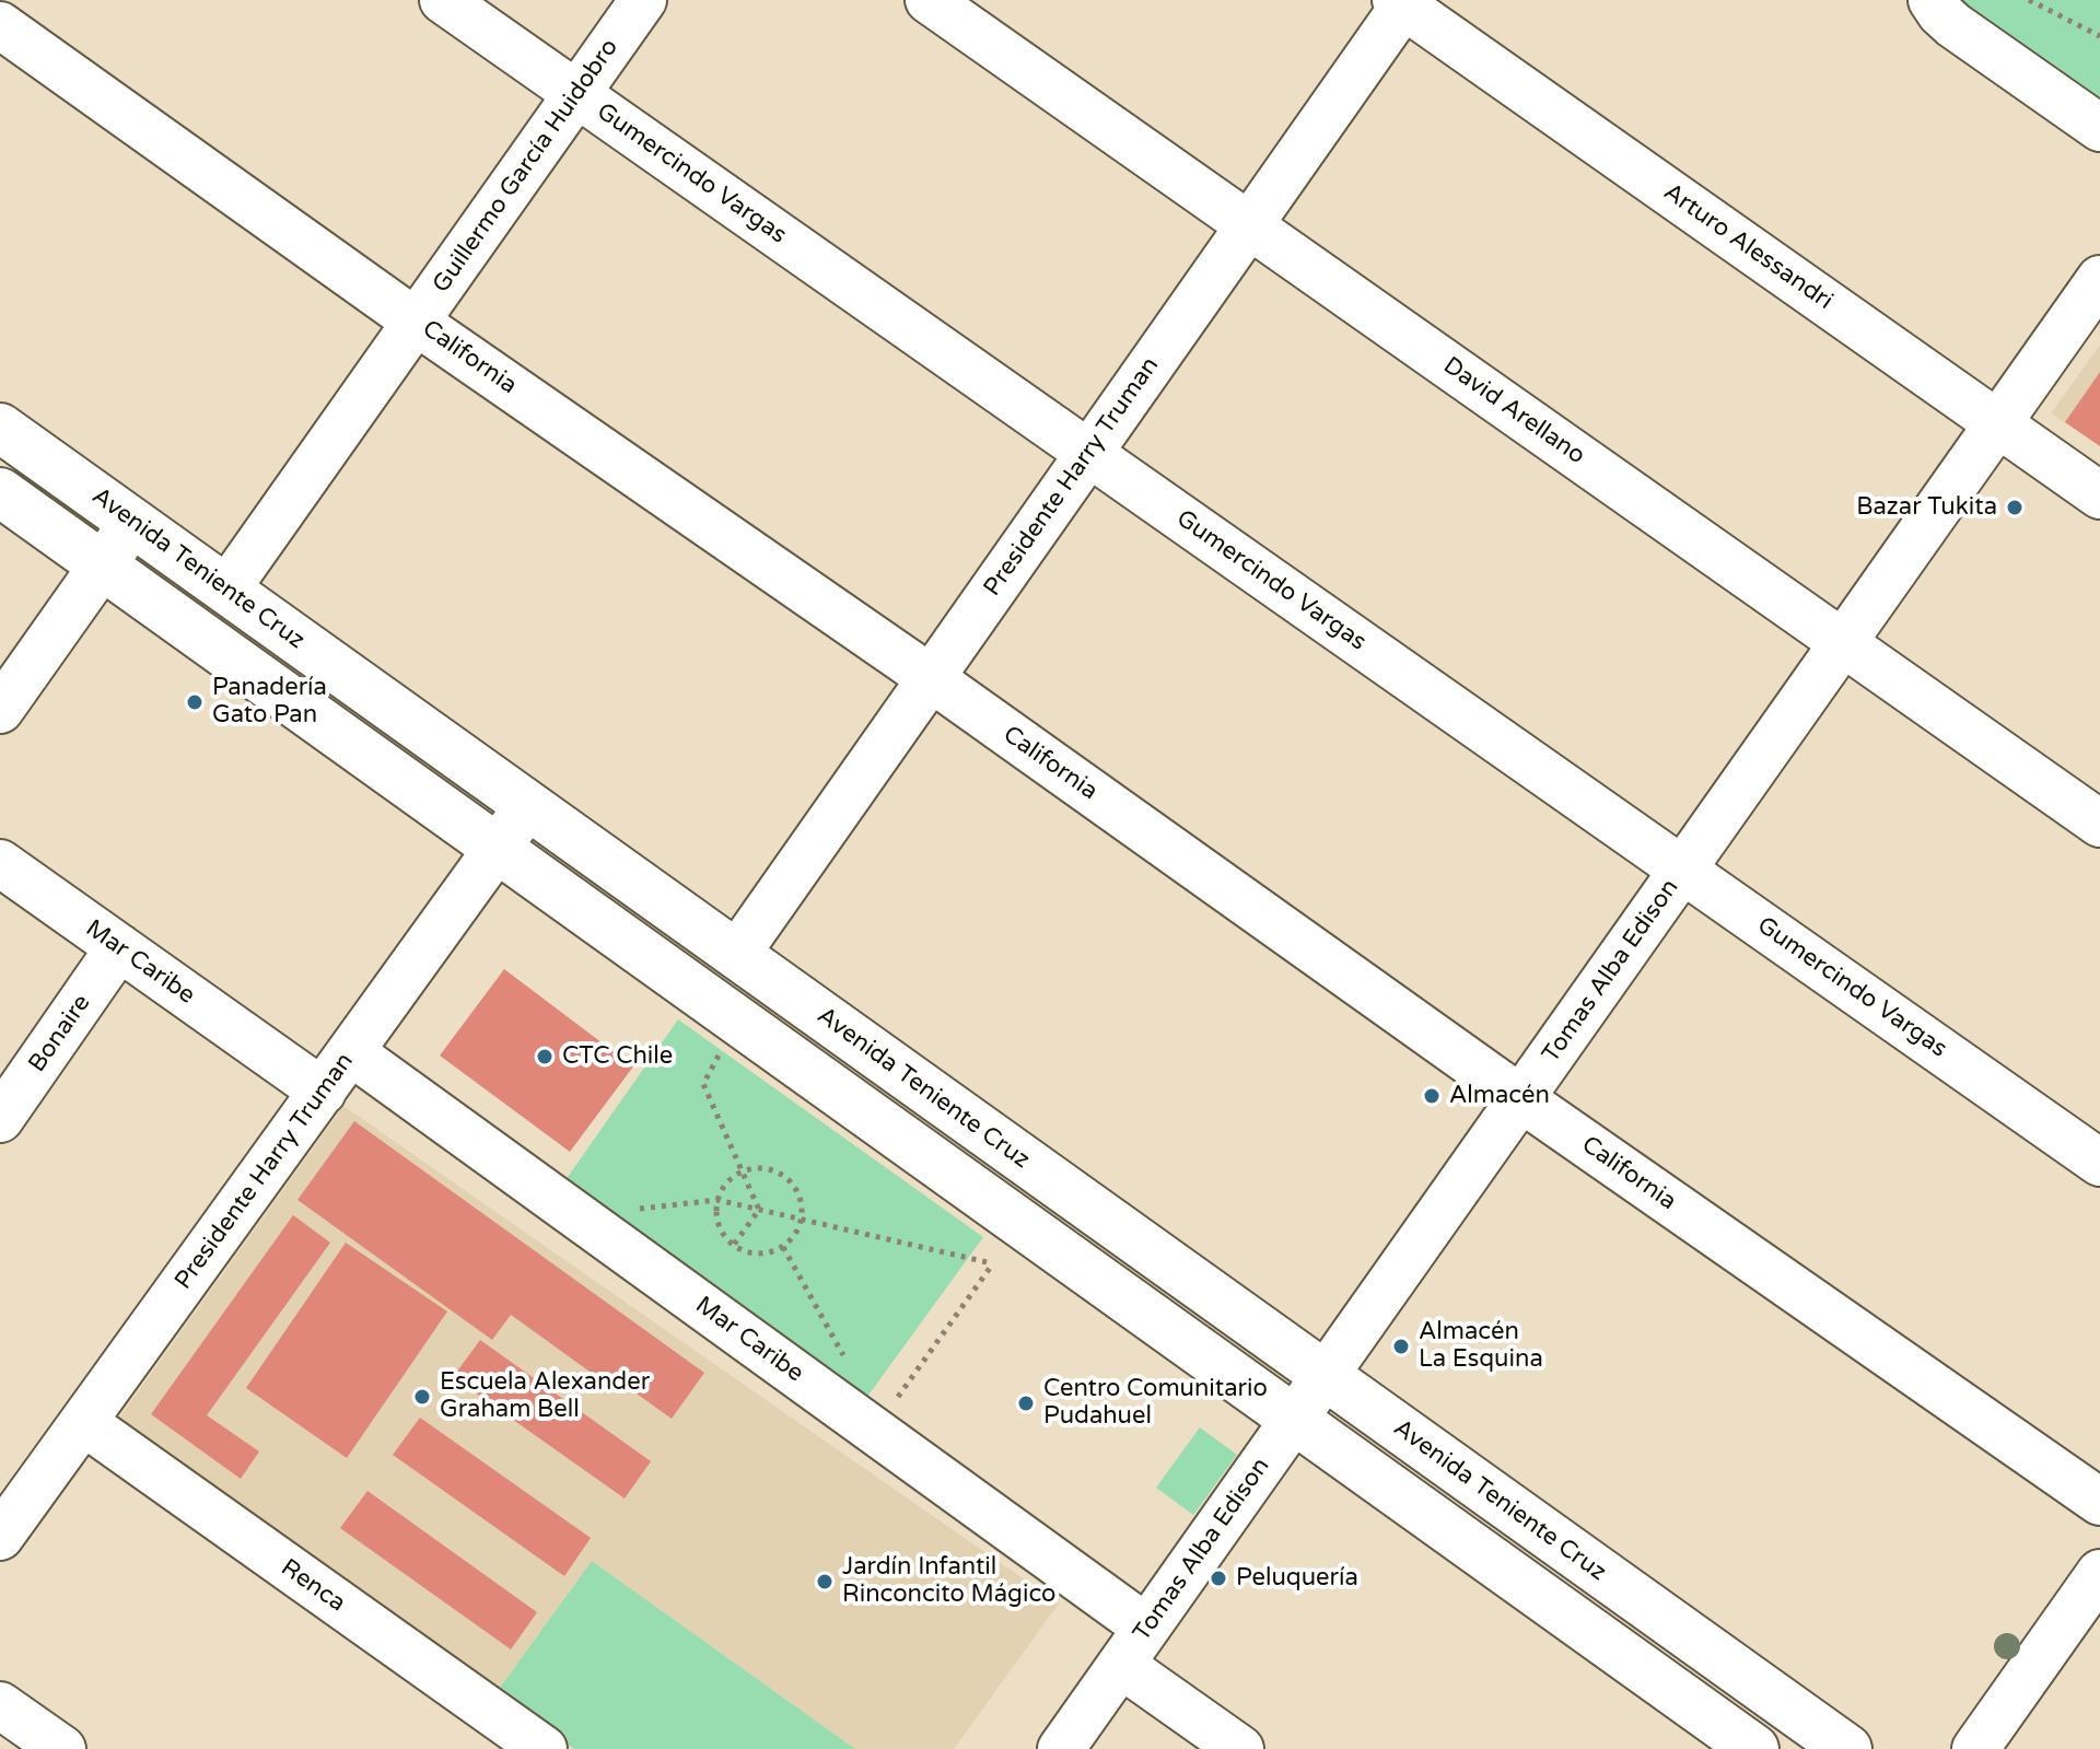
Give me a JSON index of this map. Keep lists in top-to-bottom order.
{
  "streets": {
    "main road": ["Avenida Teniente Cruz"],
    "street": [
      "Guillermo García Huidobro",
      "Gumercindo Vargas",
      "Arturo Alessandri",
      "California",
      "David Arellano",
      "Presidente Harry Truman",
      "Mar Caribe",
      "Tomas Alba Edison",
      "Bonaire",
      "Renca"
    ]
  },
  "crossings": [
    ["Guillermo García Huidobro", "Gumercindo Vargas"],
    ["Guillermo García Huidobro", "California"],
    ["Guillermo García Huidobro", "Avenida Teniente Cruz"],
    ["Gumercindo Vargas", "Presidente Harry Truman"],
    ["Gumercindo Vargas", "Tomas Alba Edison"],
    ["Arturo Alessandri", "Presidente Harry Truman"],
    ["Arturo Alessandri", "Tomas Alba Edison"],
    ["California", "Presidente Harry Truman"],
    ["California", "Tomas Alba Edison"],
    ["David Arellano", "Presidente Harry Truman"],
    ["David Arellano", "Tomas Alba Edison"],
    ["Presidente Harry Truman", "Avenida Teniente Cruz"],
    ["Presidente Harry Truman", "Mar Caribe"],
    ["Presidente Harry Truman", "Renca"],
    ["Avenida Teniente Cruz", "Tomas Alba Edison"],
    ["Mar Caribe", "Tomas Alba Edison"],
    ["Mar Caribe", "Bonaire"]
  ],
  "places": [
    "Bazar Tukita",
    "Panadería Gato Pan",
    "CTC Chile",
    "Almacén",
    "Almacén La Esquina",
    "Escuela Alexander Graham Bell",
    "Centro Comunitario Pudahuel",
    "Peluquería",
    "Jardín Infantil Rinconcito Mágico"
  ]
}
